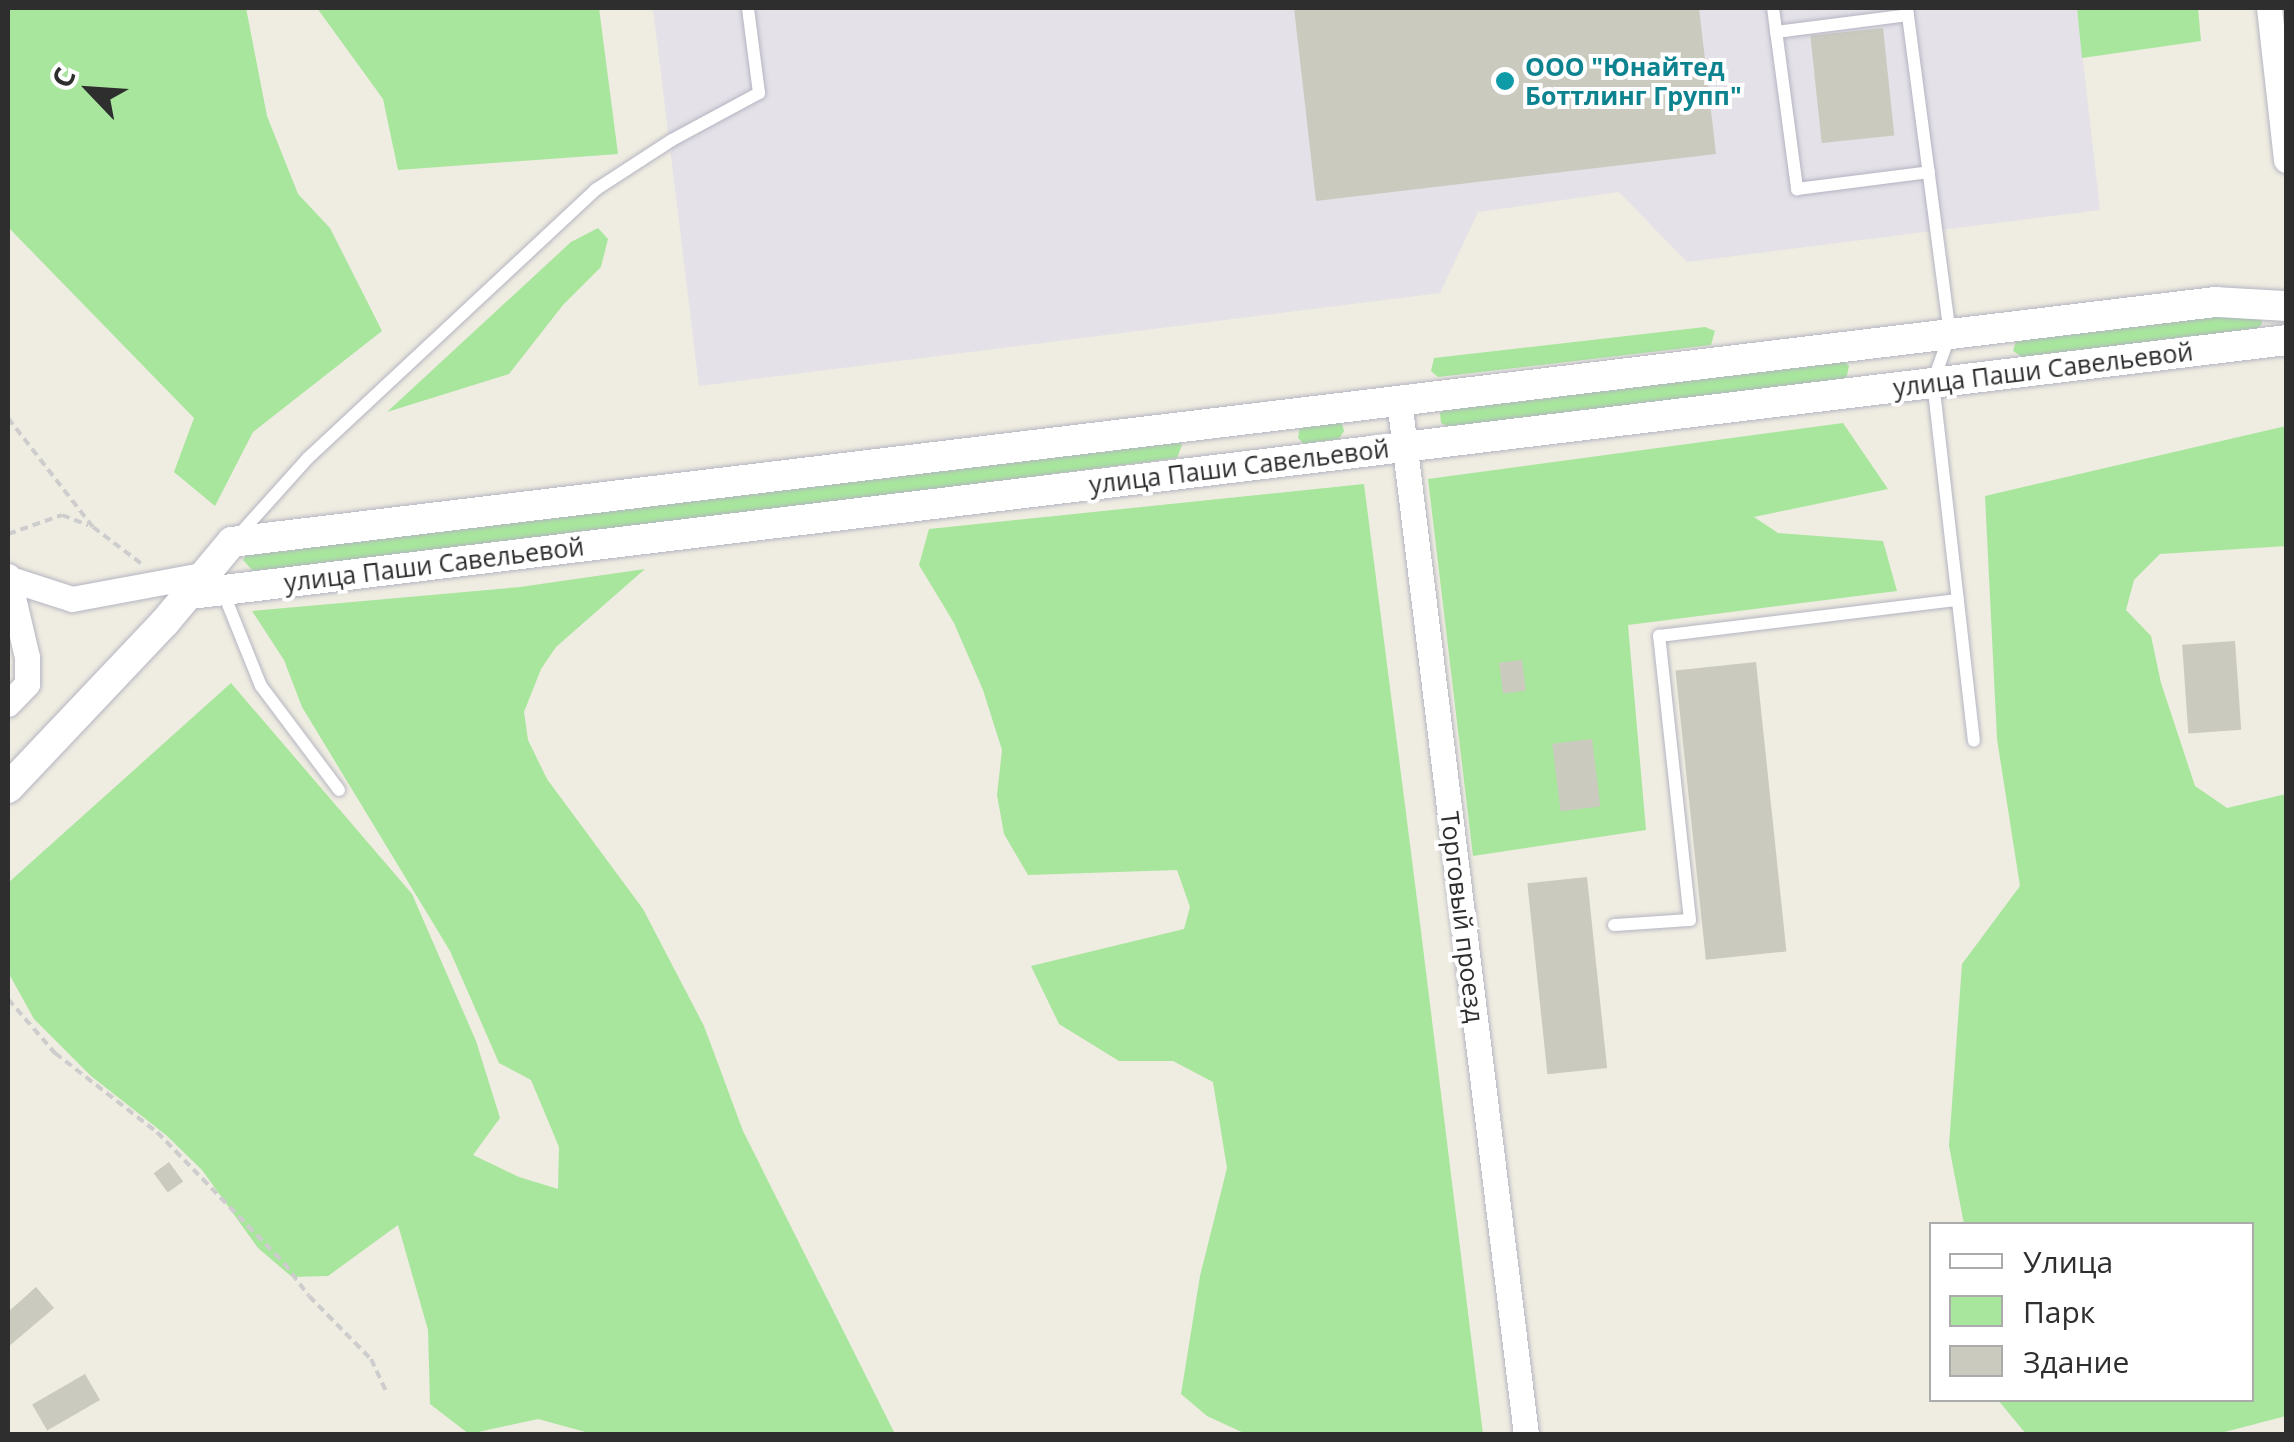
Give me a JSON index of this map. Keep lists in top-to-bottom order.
{
  "streets": {
    "street": ["улица Паши Савельевой", "Торговый проезд"]
  },
  "crossings": [
    ["улица Паши Савельевой", "Торговый проезд"]
  ],
  "places": ["ООО \"Юнайтед Боттлинг Групп\""],
  "legend": ["Улица", "Парк", "Здание"],
  "north": "top left"
}
